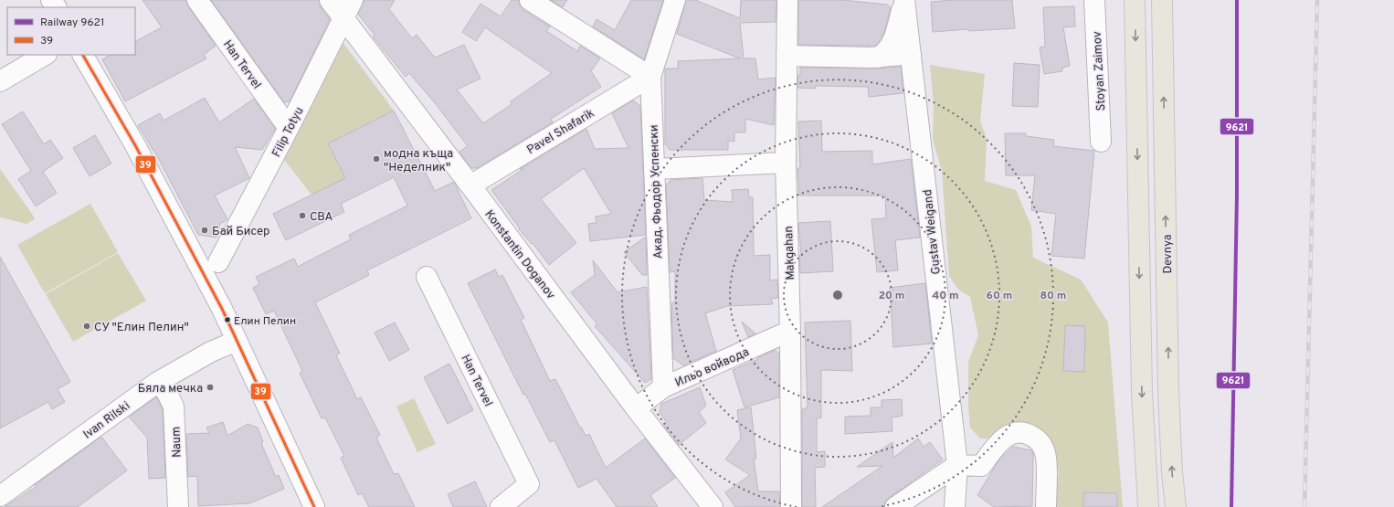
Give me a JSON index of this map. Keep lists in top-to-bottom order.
{
  "streets": {
    "highway": ["Devnya"],
    "street": [
      "Han Tervel",
      "Stoyan Zaimov",
      "Pavel Shafarik",
      "Filip Totyu",
      "Акад. Фьодор Успенски",
      "Gustav Weigand",
      "Makgahan",
      "Konstantin Doganov",
      "Ильо войвода",
      "Ivan Rilski",
      "Naum"
    ]
  },
  "crossings": [
    ["Han Tervel", "Filip Totyu"],
    ["Pavel Shafarik", "Акад. Фьодор Успенски"],
    ["Pavel Shafarik", "Konstantin Doganov"],
    ["Filip Totyu", "Konstantin Doganov"],
    ["Акад. Фьодор Успенски", "Ильо войвода"],
    ["Makgahan", "Ильо войвода"],
    ["Konstantin Doganov", "Ильо войвода"],
    ["Ivan Rilski", "Naum"]
  ],
  "places": [
    "модна къща \"Неделник\"",
    "CBA",
    "Бай Бисер",
    "Елин Пелин",
    "СУ \"Елин Пелин\"",
    "Бяла мечка"
  ],
  "lines": ["rail line 9621", "transit line 39"],
  "legend": ["Railway 9621", "39"],
  "rings": [
    "20 m",
    "40 m",
    "60 m",
    "80 m"
  ]
}
